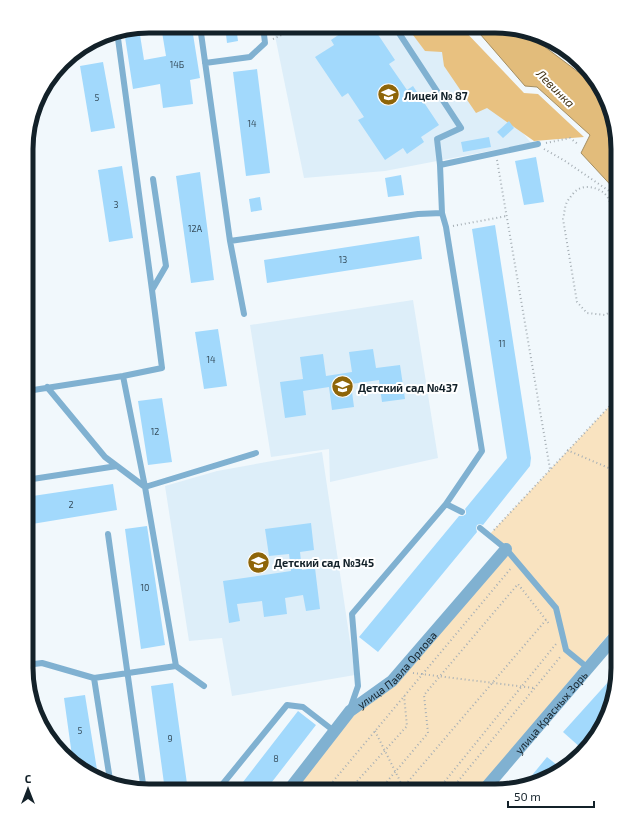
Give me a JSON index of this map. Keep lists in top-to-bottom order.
{
  "streets": {
    "street": ["улица Павла Орлова", "улица Красных Зорь"]
  },
  "water": ["Левинка"],
  "places": {
    "school or university": ["Лицей № 87", "Детский сад №437", "Детский сад №345"]
  },
  "house_numbers": [
    "14Б",
    "5",
    "14",
    "3",
    "12А",
    "13",
    "11",
    "14",
    "12",
    "2",
    "10",
    "5",
    "9",
    "8"
  ],
  "scale_bar": "50 m",
  "north": "top"
}
